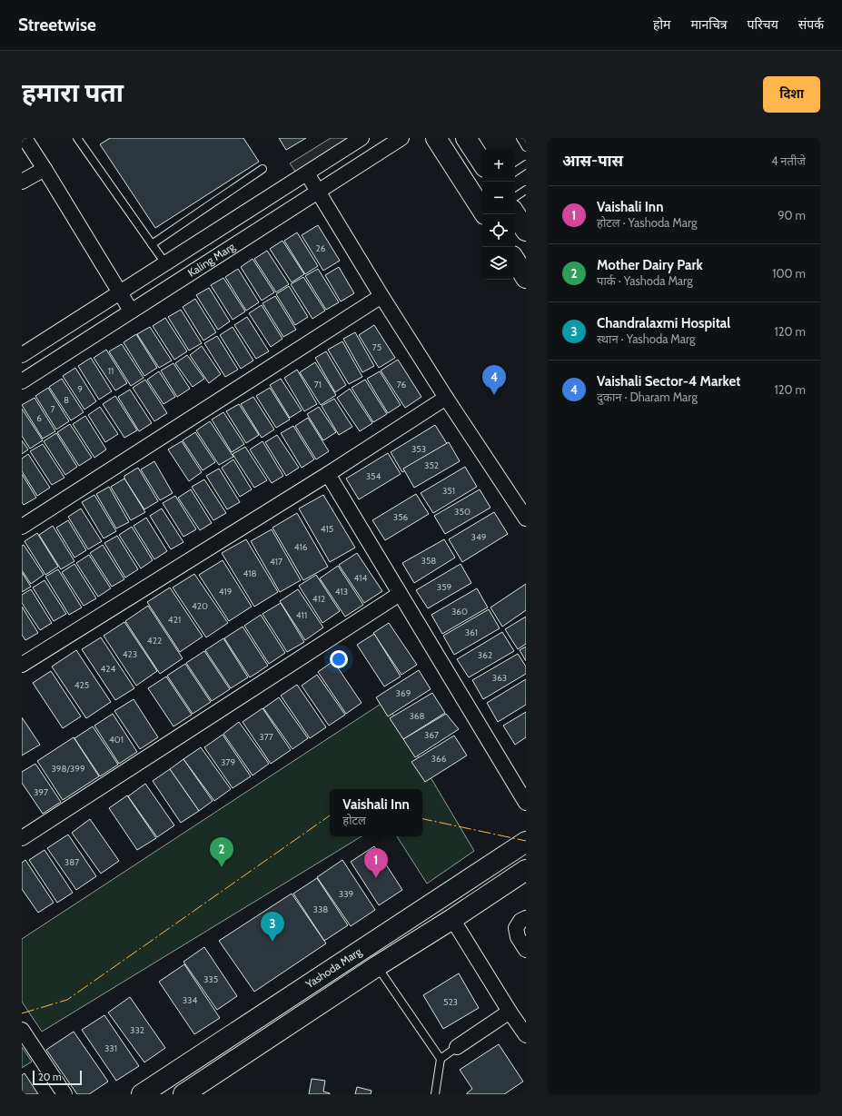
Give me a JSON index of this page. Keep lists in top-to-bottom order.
{
  "streets": {
    "street": ["Kaling Marg", "Yashoda Marg"]
  },
  "house_numbers": [
    "26",
    "75",
    "11",
    "71",
    "76",
    "9",
    "8",
    "7",
    "6",
    "353",
    "352",
    "354",
    "351",
    "350",
    "356",
    "415",
    "349",
    "416",
    "358",
    "417",
    "418",
    "414",
    "359",
    "419",
    "413",
    "412",
    "420",
    "360",
    "411",
    "421",
    "361",
    "422",
    "423",
    "362",
    "424",
    "363",
    "425",
    "369",
    "368",
    "367",
    "377",
    "401",
    "366",
    "379",
    "398/399",
    "397",
    "387",
    "339",
    "338",
    "335",
    "334",
    "523",
    "332",
    "331"
  ],
  "scale_bar": "20 m",
  "page": {
    "header": "Streetwise",
    "nav": [
      "होम",
      "मानचित्र",
      "परिचय",
      "संपर्क"
    ],
    "buttons": "दिशा",
    "title": "हमारा पता",
    "heading": ["आस-पास", "4 नतीजे"],
    "map_buttons": ["+", "−"],
    "list": [
      {
        "mark": "1",
        "name": "Vaishali Inn",
        "note": "होटल · Yashoda Marg",
        "value": "90 m"
      },
      {
        "mark": "2",
        "name": "Mother Dairy Park",
        "note": "पार्क · Yashoda Marg",
        "value": "100 m"
      },
      {
        "mark": "3",
        "name": "Chandralaxmi Hospital",
        "note": "स्थान · Yashoda Marg",
        "value": "120 m"
      },
      {
        "mark": "4",
        "name": "Vaishali Sector-4 Market",
        "note": "दुकान · Dharam Marg",
        "value": "120 m"
      }
    ],
    "pins": [
      "4",
      "2",
      "1",
      "3"
    ],
    "popup": ["Vaishali Inn", "होटल"],
    "scale": "20 m"
  }
}
